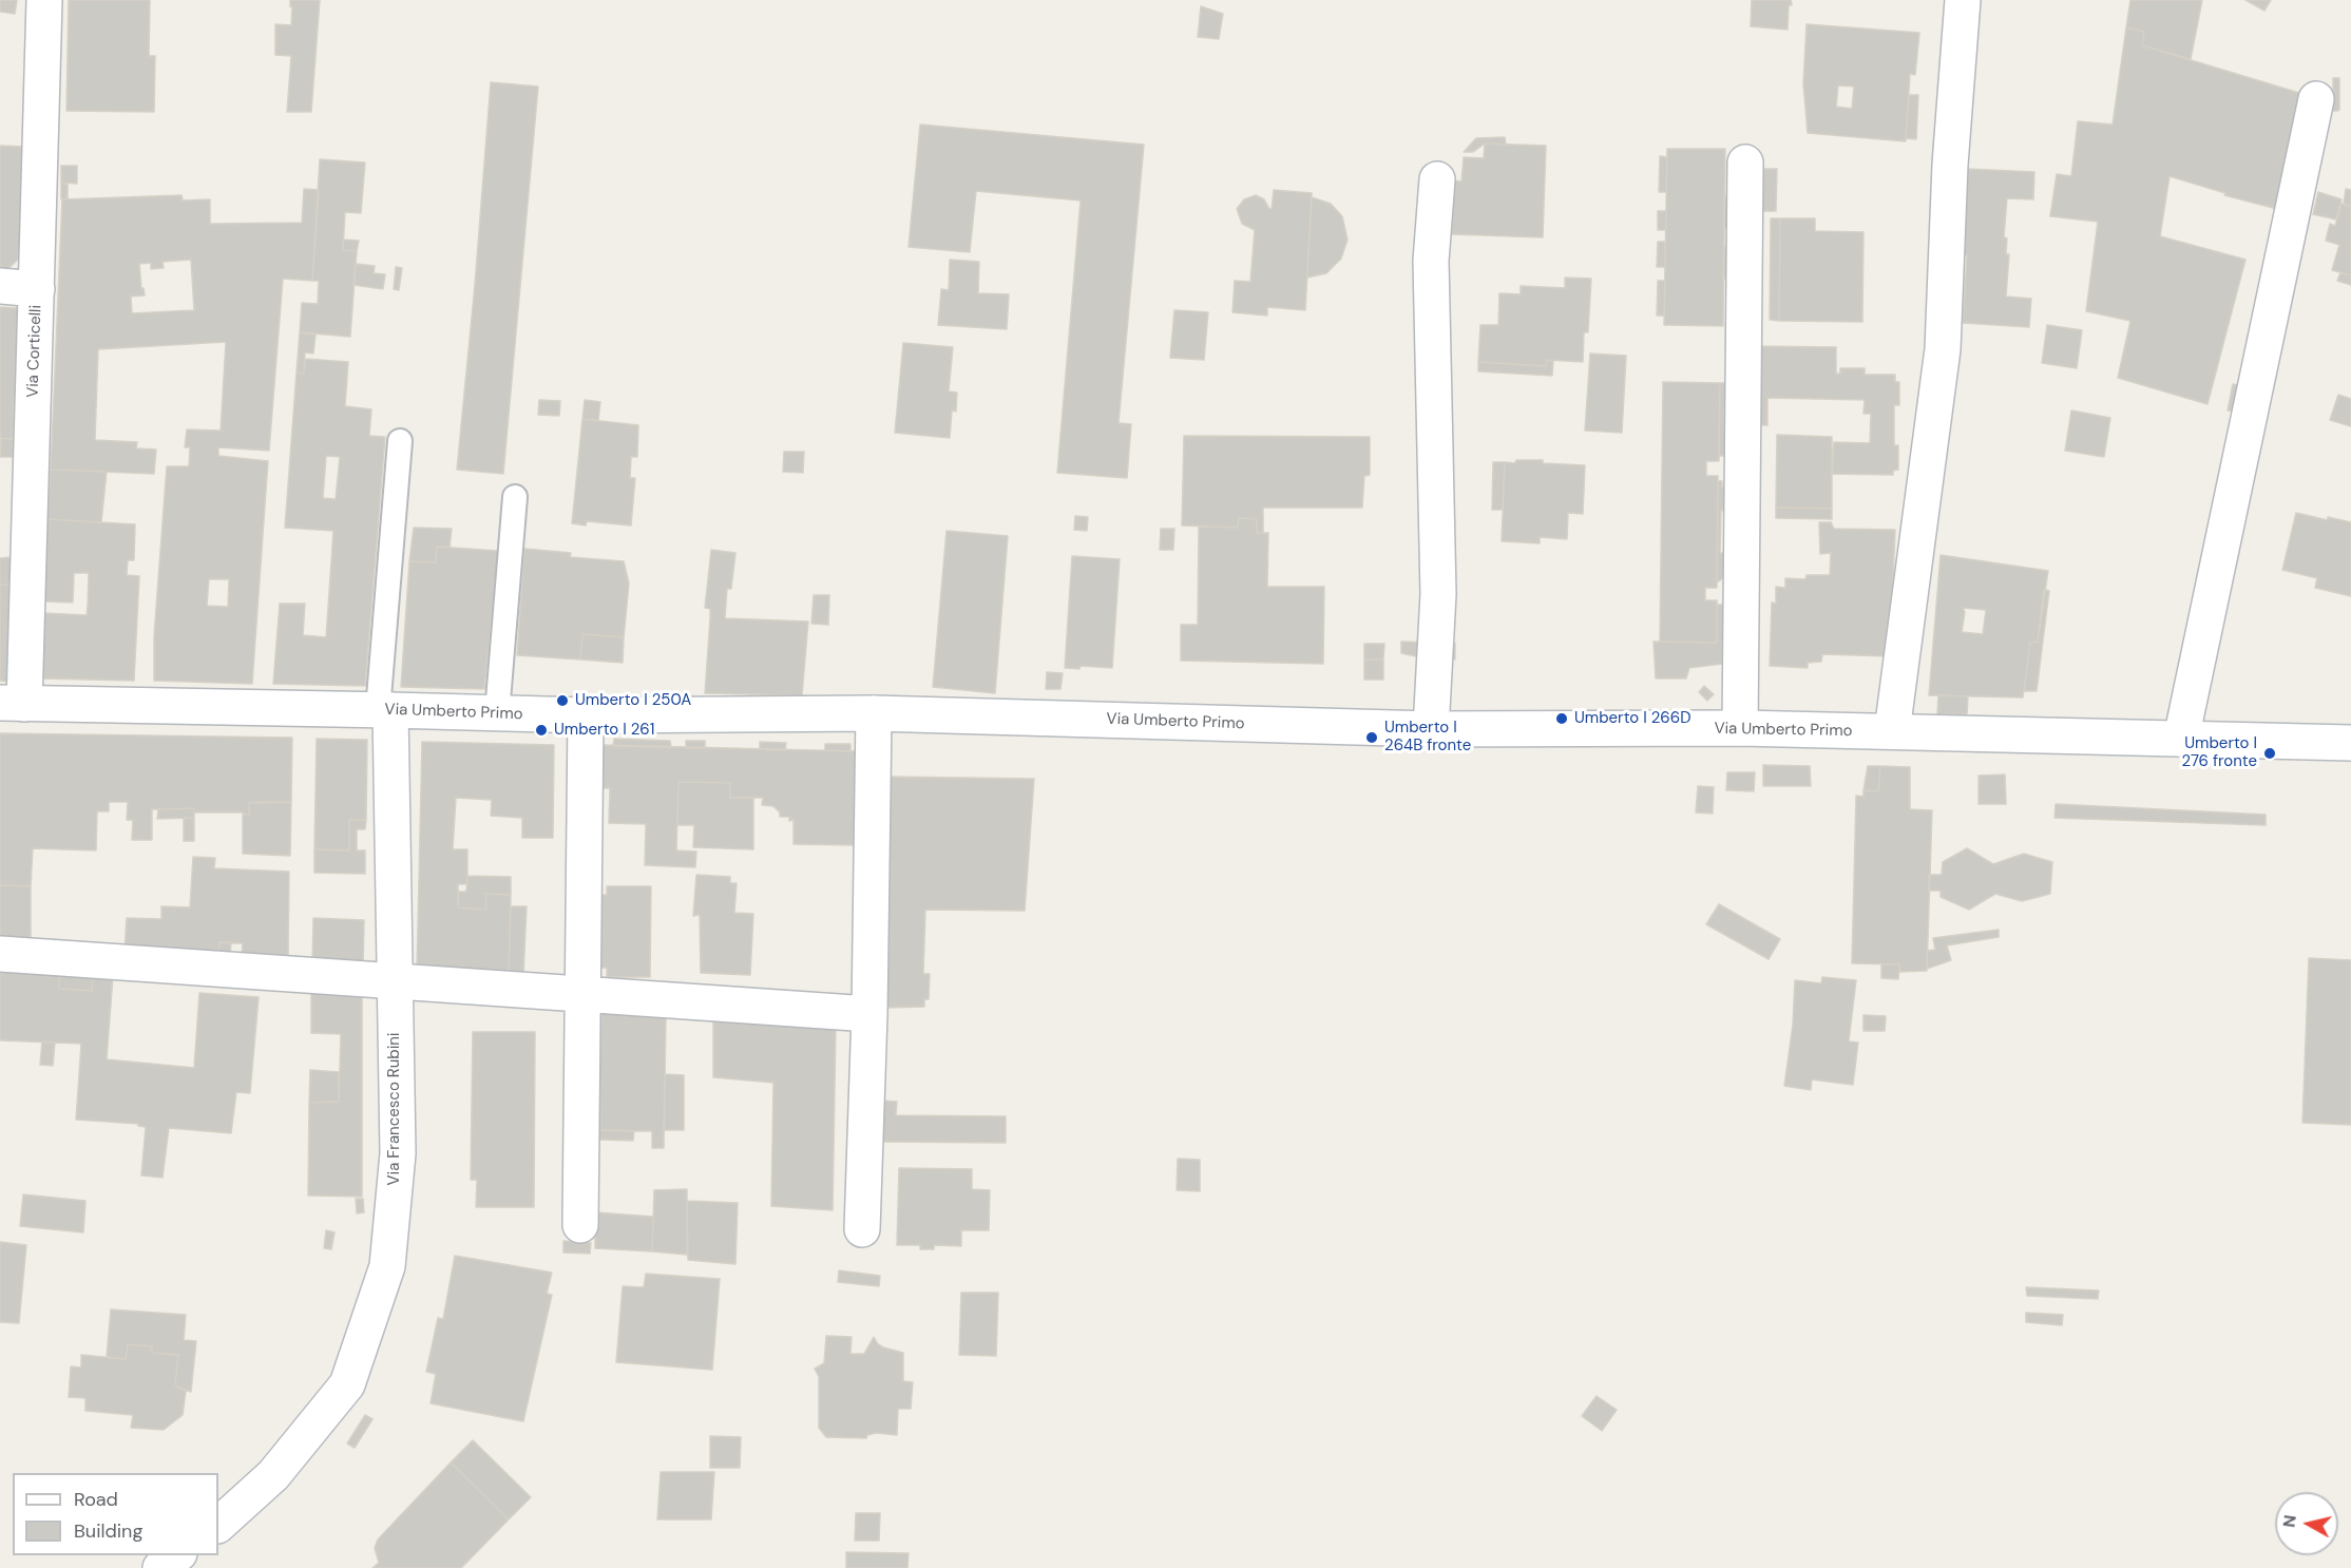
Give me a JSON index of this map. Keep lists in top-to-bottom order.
{
  "streets": {
    "street": ["Via Corticelli", "Via Umberto Primo", "Via Francesco Rubini"]
  },
  "crossings": [
    ["Via Corticelli", "Via Umberto Primo"],
    ["Via Umberto Primo", "Via Francesco Rubini"]
  ],
  "places": [
    "Umberto I 250A",
    "Umberto I 266D",
    "Umberto I 261",
    "Umberto I 264B fronte",
    "Umberto I 276 fronte"
  ],
  "legend": ["Road", "Building"],
  "north": "left"
}
